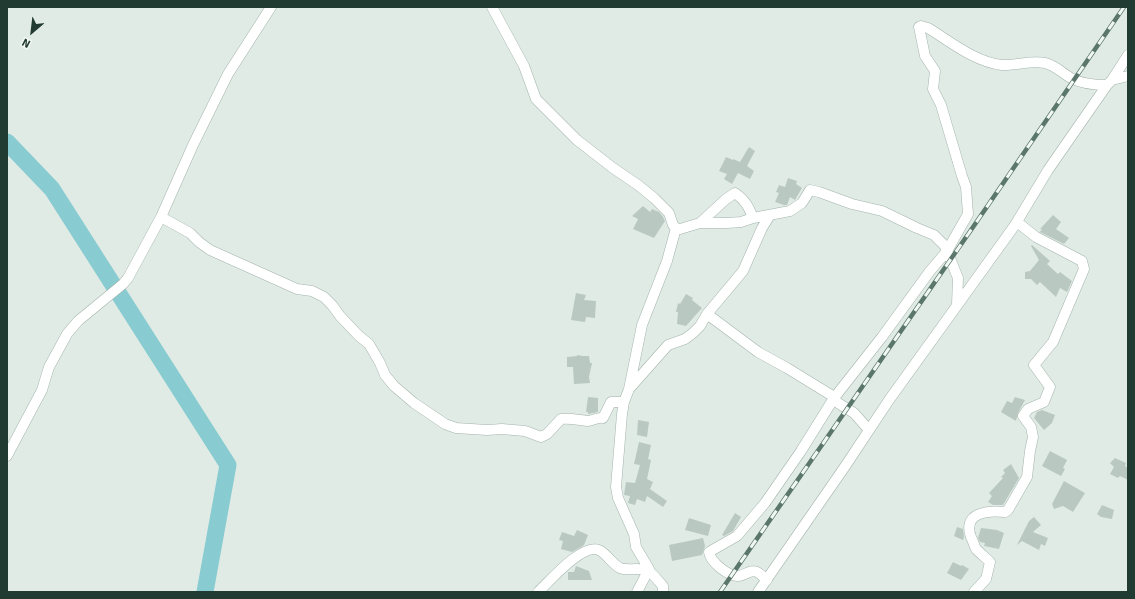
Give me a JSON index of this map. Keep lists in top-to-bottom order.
{
  "north": "bottom left"
}
